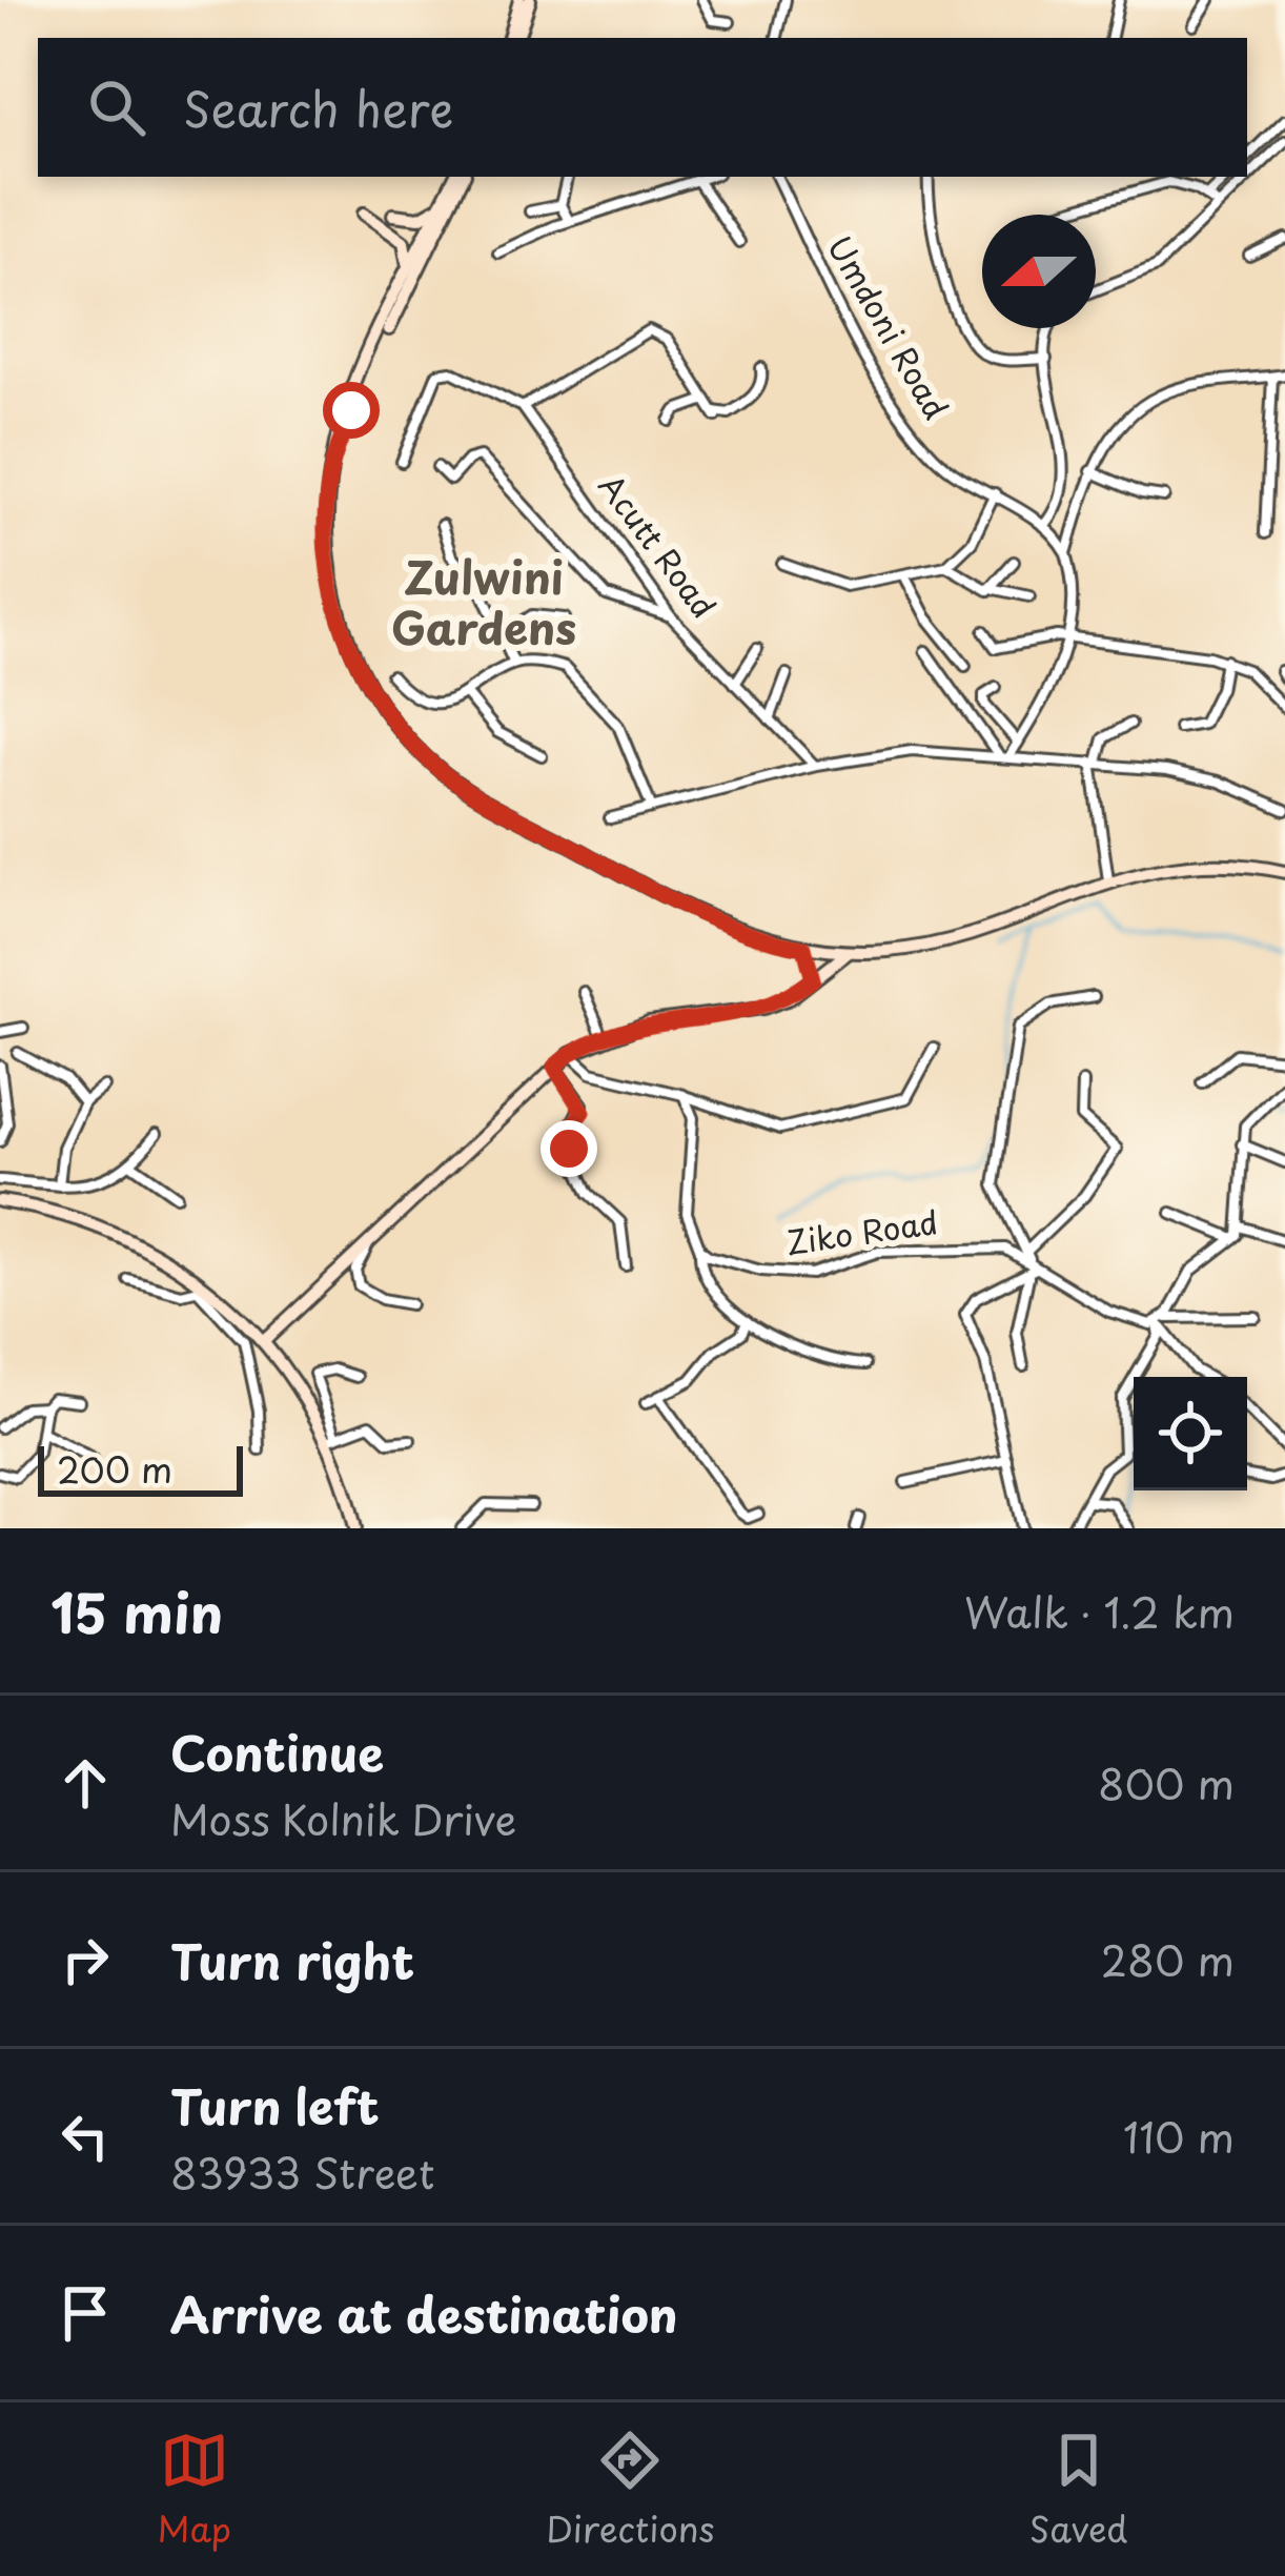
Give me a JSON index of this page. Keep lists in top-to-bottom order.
{
  "streets": {
    "street": ["Umdoni Road", "Acutt Road", "Ziko Road"]
  },
  "districts": ["Zulwini Gardens"],
  "scale_bar": "200 m",
  "north": "left",
  "page": {
    "search": "Search here",
    "scale": "200 m",
    "heading": ["15 min", "Walk · 1.2 km"],
    "list": [
      ["Continue", "Moss Kolnik Drive", "800 m"],
      ["Turn right", "280 m"],
      ["Turn left", "83933 Street", "110 m"],
      "Arrive at destination"
    ],
    "nav": ["Map", "Directions", "Saved"]
  }
}
